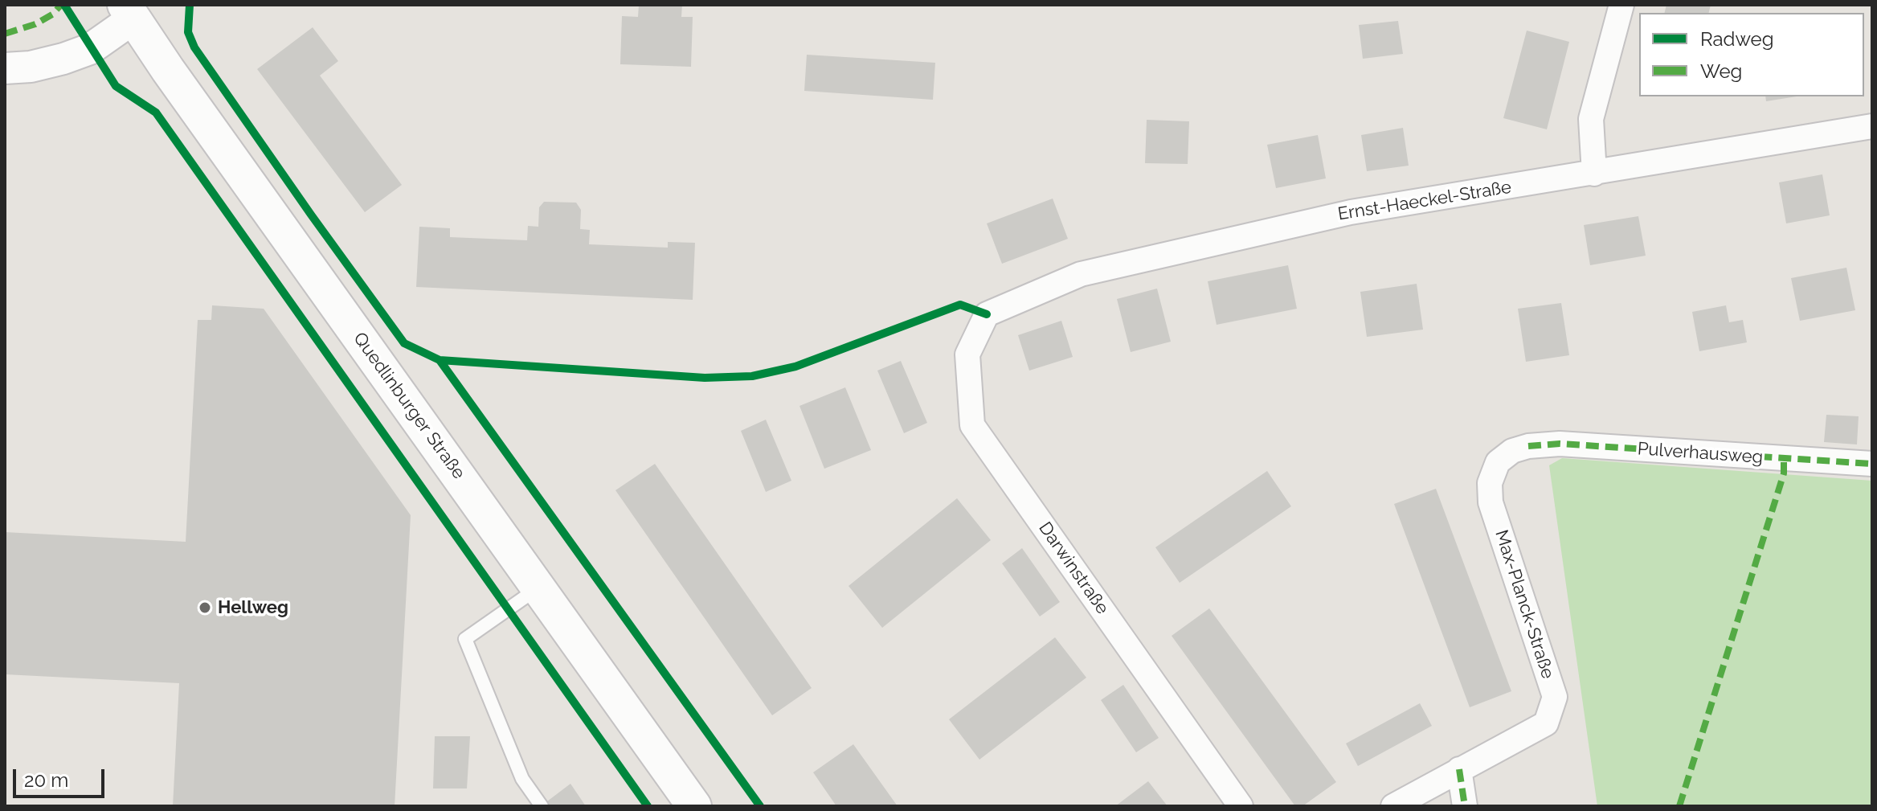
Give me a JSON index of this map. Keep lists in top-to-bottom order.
{
  "streets": {
    "main road": ["Quedlinburger Straße"],
    "street": [
      "Ernst-Haeckel-Straße",
      "Pulverhausweg",
      "Darwinstraße",
      "Max-Planck-Straße"
    ]
  },
  "crossings": [
    ["Ernst-Haeckel-Straße", "Darwinstraße"],
    ["Pulverhausweg", "Max-Planck-Straße"]
  ],
  "places": ["Hellweg"],
  "legend": ["Radweg", "Weg"],
  "scale_bar": "20 m"
}
